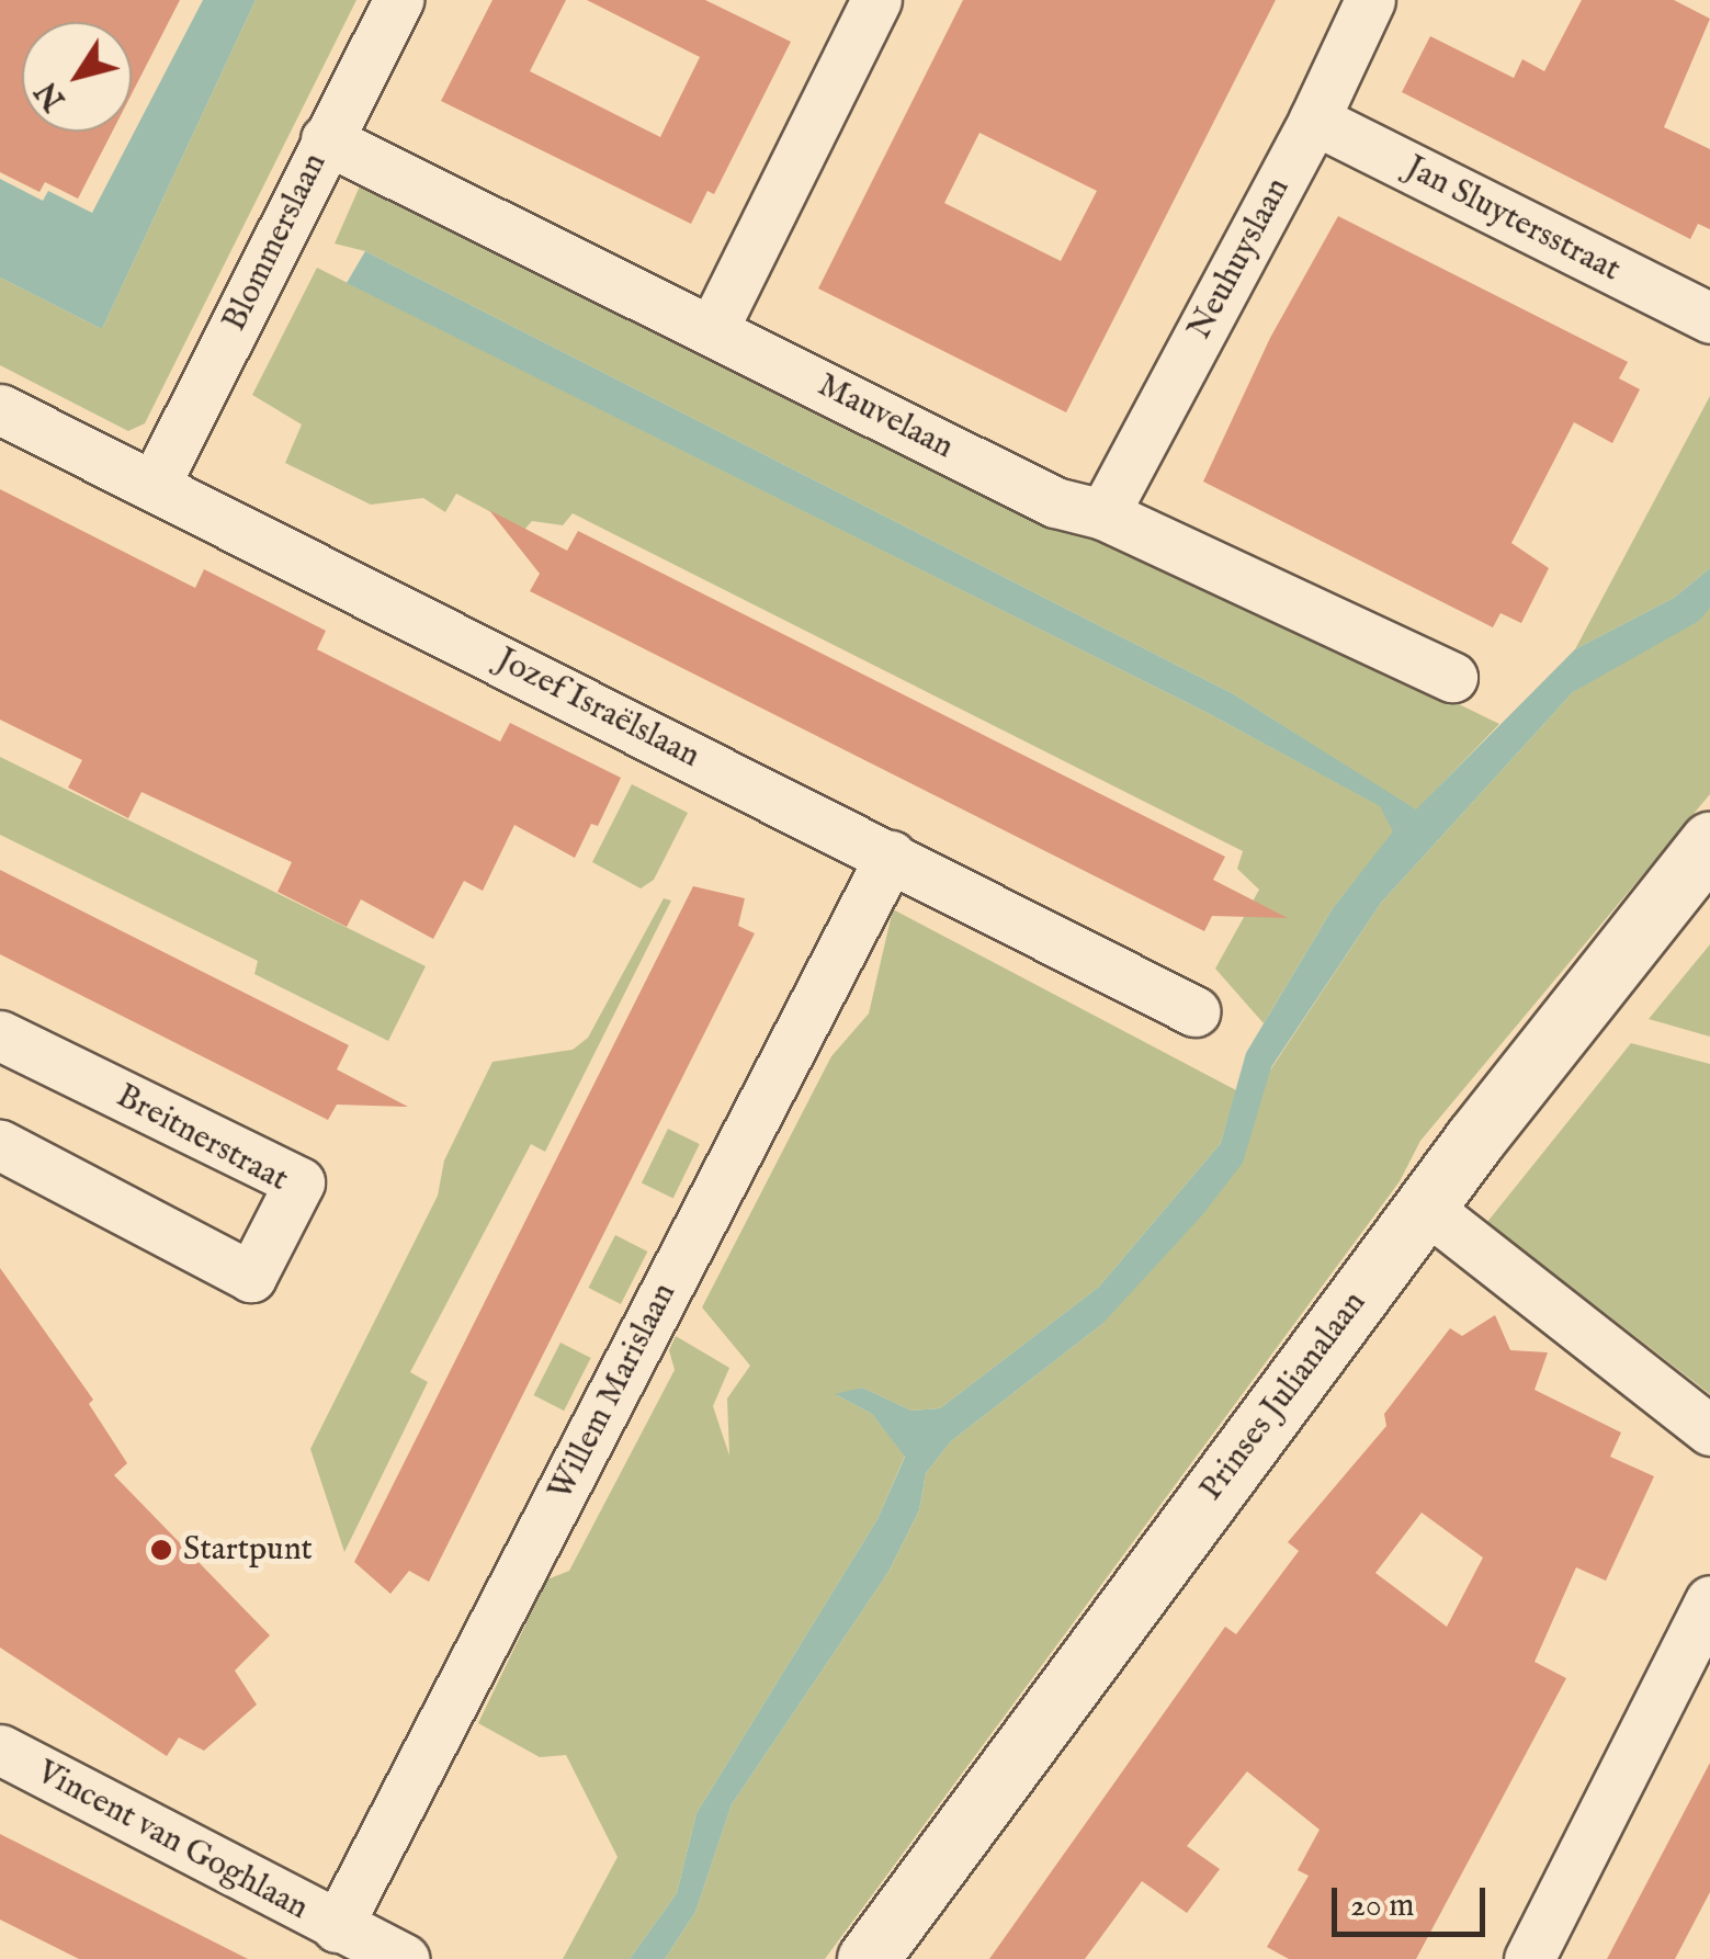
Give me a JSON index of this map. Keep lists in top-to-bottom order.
{
  "streets": {
    "street": [
      "Jan Sluytersstraat",
      "Blommerslaan",
      "Neuhuyslaan",
      "Mauvelaan",
      "Jozef Israëlslaan",
      "Breitnerstraat",
      "Willem Marislaan",
      "Prinses Julianalaan",
      "Vincent van Goghlaan"
    ]
  },
  "crossings": [
    ["Jan Sluytersstraat", "Neuhuyslaan"],
    ["Blommerslaan", "Mauvelaan"],
    ["Blommerslaan", "Jozef Israëlslaan"],
    ["Neuhuyslaan", "Mauvelaan"],
    ["Jozef Israëlslaan", "Willem Marislaan"],
    ["Willem Marislaan", "Vincent van Goghlaan"]
  ],
  "places": ["Startpunt"],
  "scale_bar": "20 m",
  "north": "bottom left"
}
